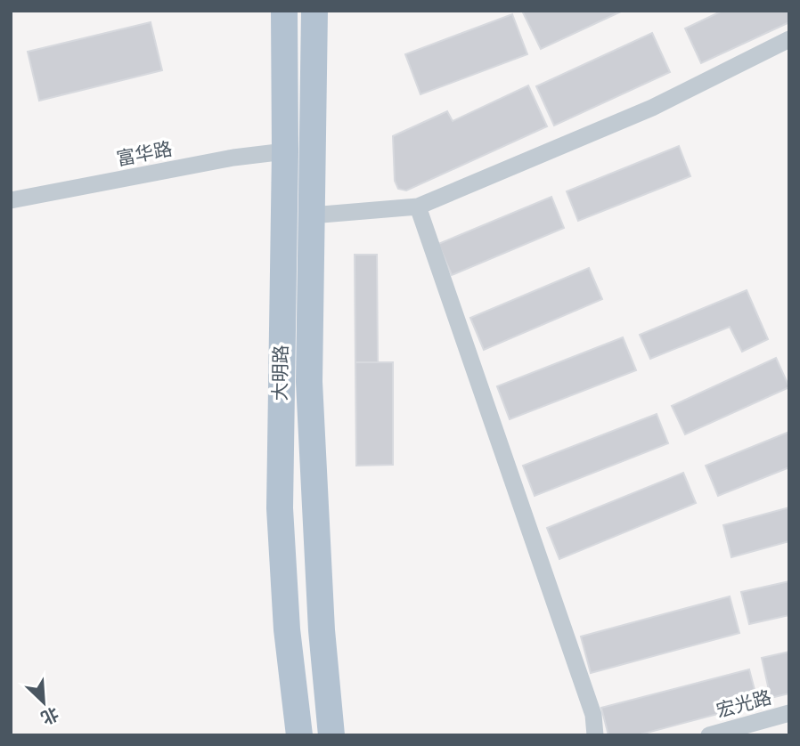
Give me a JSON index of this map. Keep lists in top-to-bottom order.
{
  "streets": {
    "main road": ["大明路"],
    "street": ["富华路", "宏光路"]
  },
  "north": "bottom right"
}
